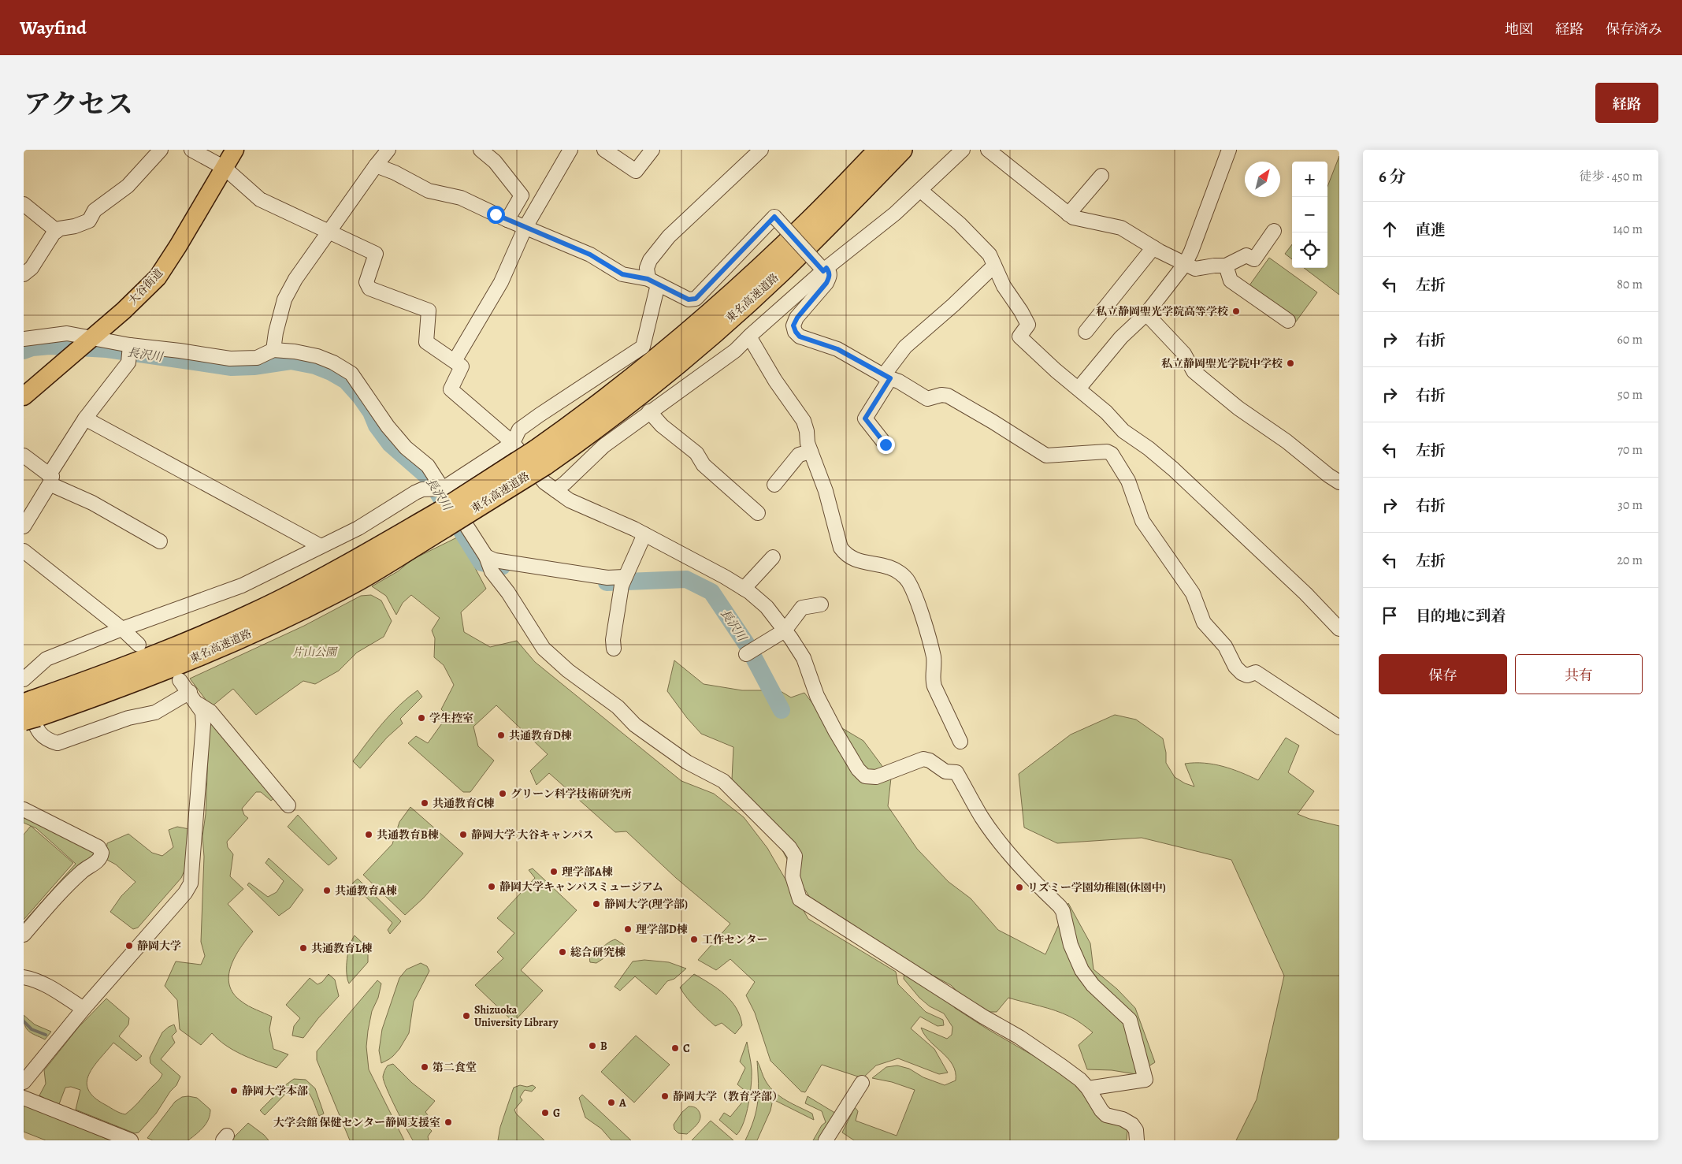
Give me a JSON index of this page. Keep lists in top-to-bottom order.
{
  "streets": {
    "highway": ["東名高速道路"],
    "main road": ["大谷街道"]
  },
  "water": ["長沢川"],
  "parks": ["片山公園"],
  "places": [
    "私立静岡聖光学院高等学校",
    "私立静岡聖光学院中学校",
    "学生控室",
    "共通教育D棟",
    "グリーン科学技術研究所",
    "共通教育C棟",
    "共通教育B棟",
    "静岡大学 大谷キャンパス",
    "理学部A棟",
    "静岡大学キャンパスミュージアム",
    "リズミー学園幼稚園(休園中)",
    "共通教育A棟",
    "静岡大学(理学部)",
    "理学部D棟",
    "工作センター",
    "静岡大学",
    "共通教育L棟",
    "総合研究棟",
    "Shizuoka University Library",
    "B",
    "C",
    "第二食堂",
    "静岡大学本部",
    "静岡大学（教育学部）",
    "A",
    "G",
    "大学会館 保健センター静岡支援室"
  ],
  "north": "top right",
  "page": {
    "header": "Wayfind",
    "nav": ["地図", "経路", "保存済み"],
    "title": "アクセス",
    "buttons": [
      "経路",
      ["保存", "共有"]
    ],
    "heading": ["6 分", "徒歩 · 450 m"],
    "map_buttons": ["+", "−"],
    "list": [
      ["直進", "140 m"],
      ["左折", "80 m"],
      ["右折", "60 m"],
      ["右折", "50 m"],
      ["左折", "70 m"],
      ["右折", "30 m"],
      ["左折", "20 m"],
      "目的地に到着"
    ]
  }
}
